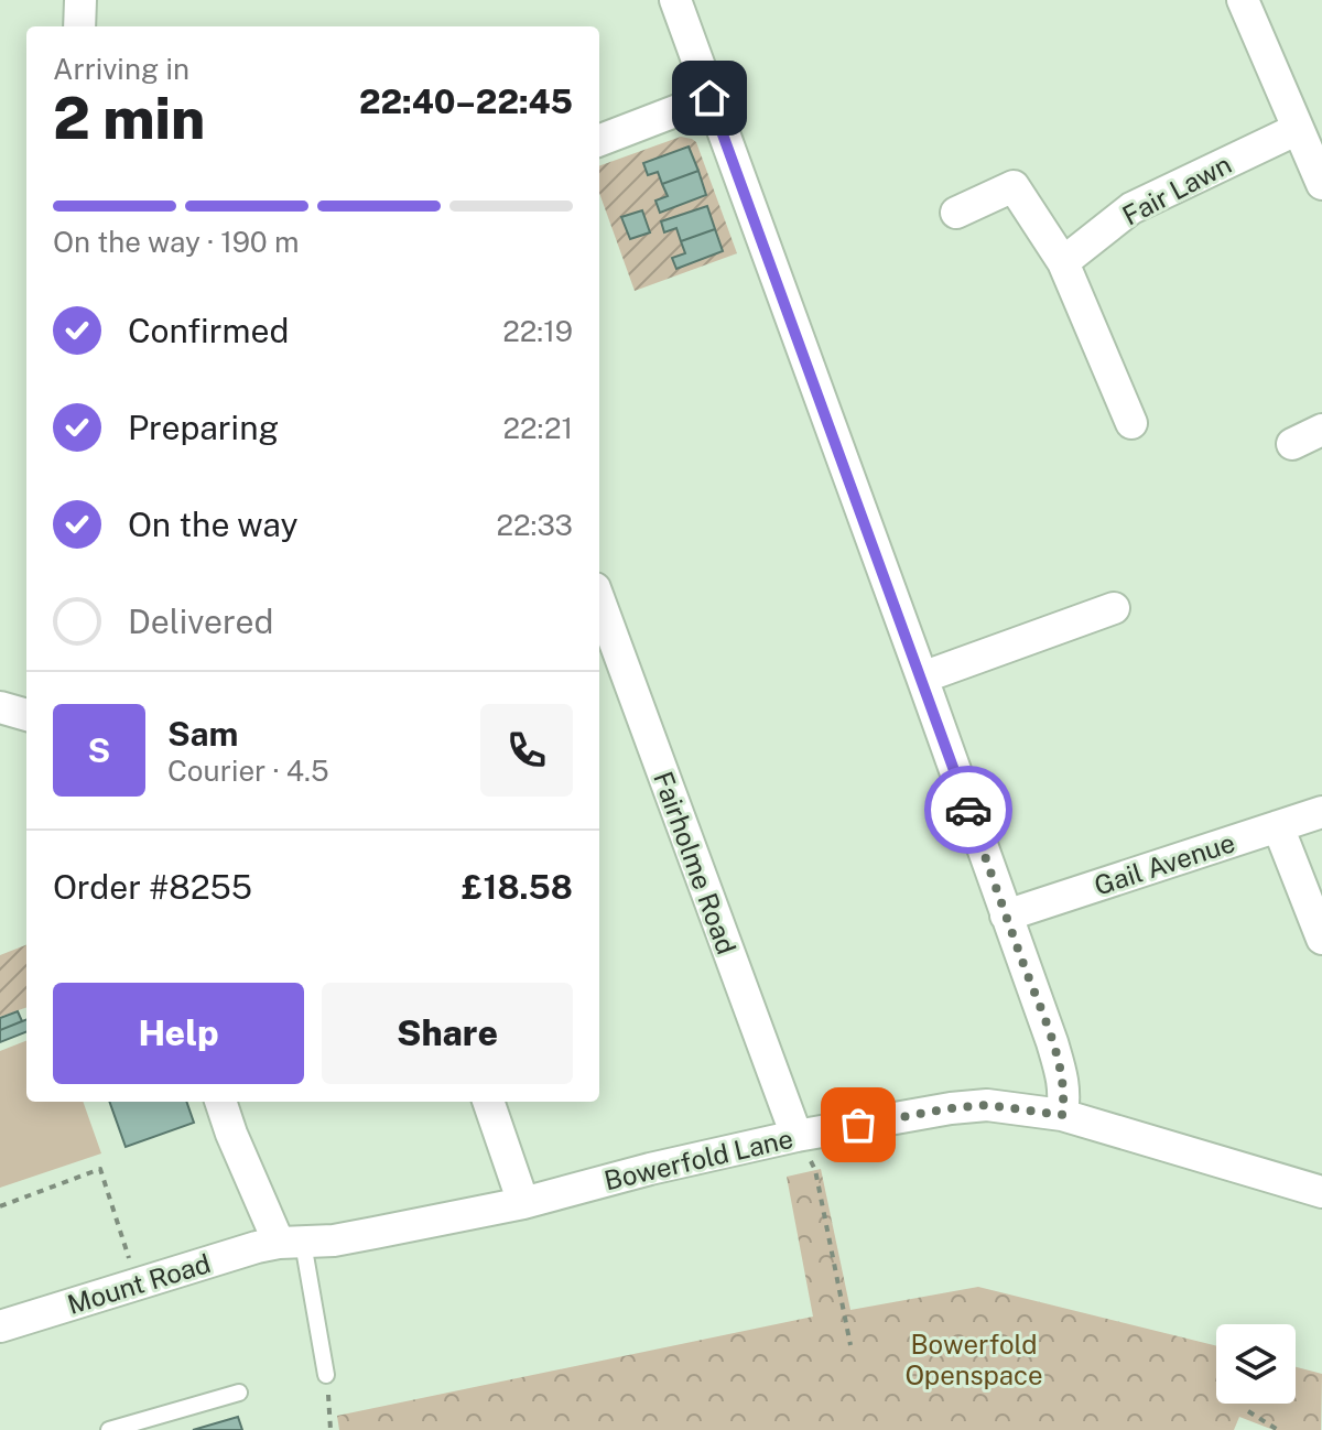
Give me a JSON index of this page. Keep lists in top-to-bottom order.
{
  "streets": {
    "street": [
      "Fair Lawn",
      "Fairholme Road",
      "Gail Avenue",
      "Bowerfold Lane",
      "Mount Road"
    ]
  },
  "crossings": [
    ["Fairholme Road", "Bowerfold Lane"],
    ["Bowerfold Lane", "Mount Road"]
  ],
  "parks": ["Bowerfold Openspace"],
  "page": {
    "heading": ["2 min", "Arriving in", "22:40–22:45"],
    "panel": [
      "Sam",
      "Courier · 4.5",
      "Order #8255",
      "£18.58"
    ],
    "bar": "On the way · 190 m",
    "list": [
      ["Confirmed", "22:19"],
      ["Preparing", "22:21"],
      ["On the way", "22:33"],
      "Delivered"
    ],
    "round": "S",
    "buttons": ["Help", "Share"]
  }
}
